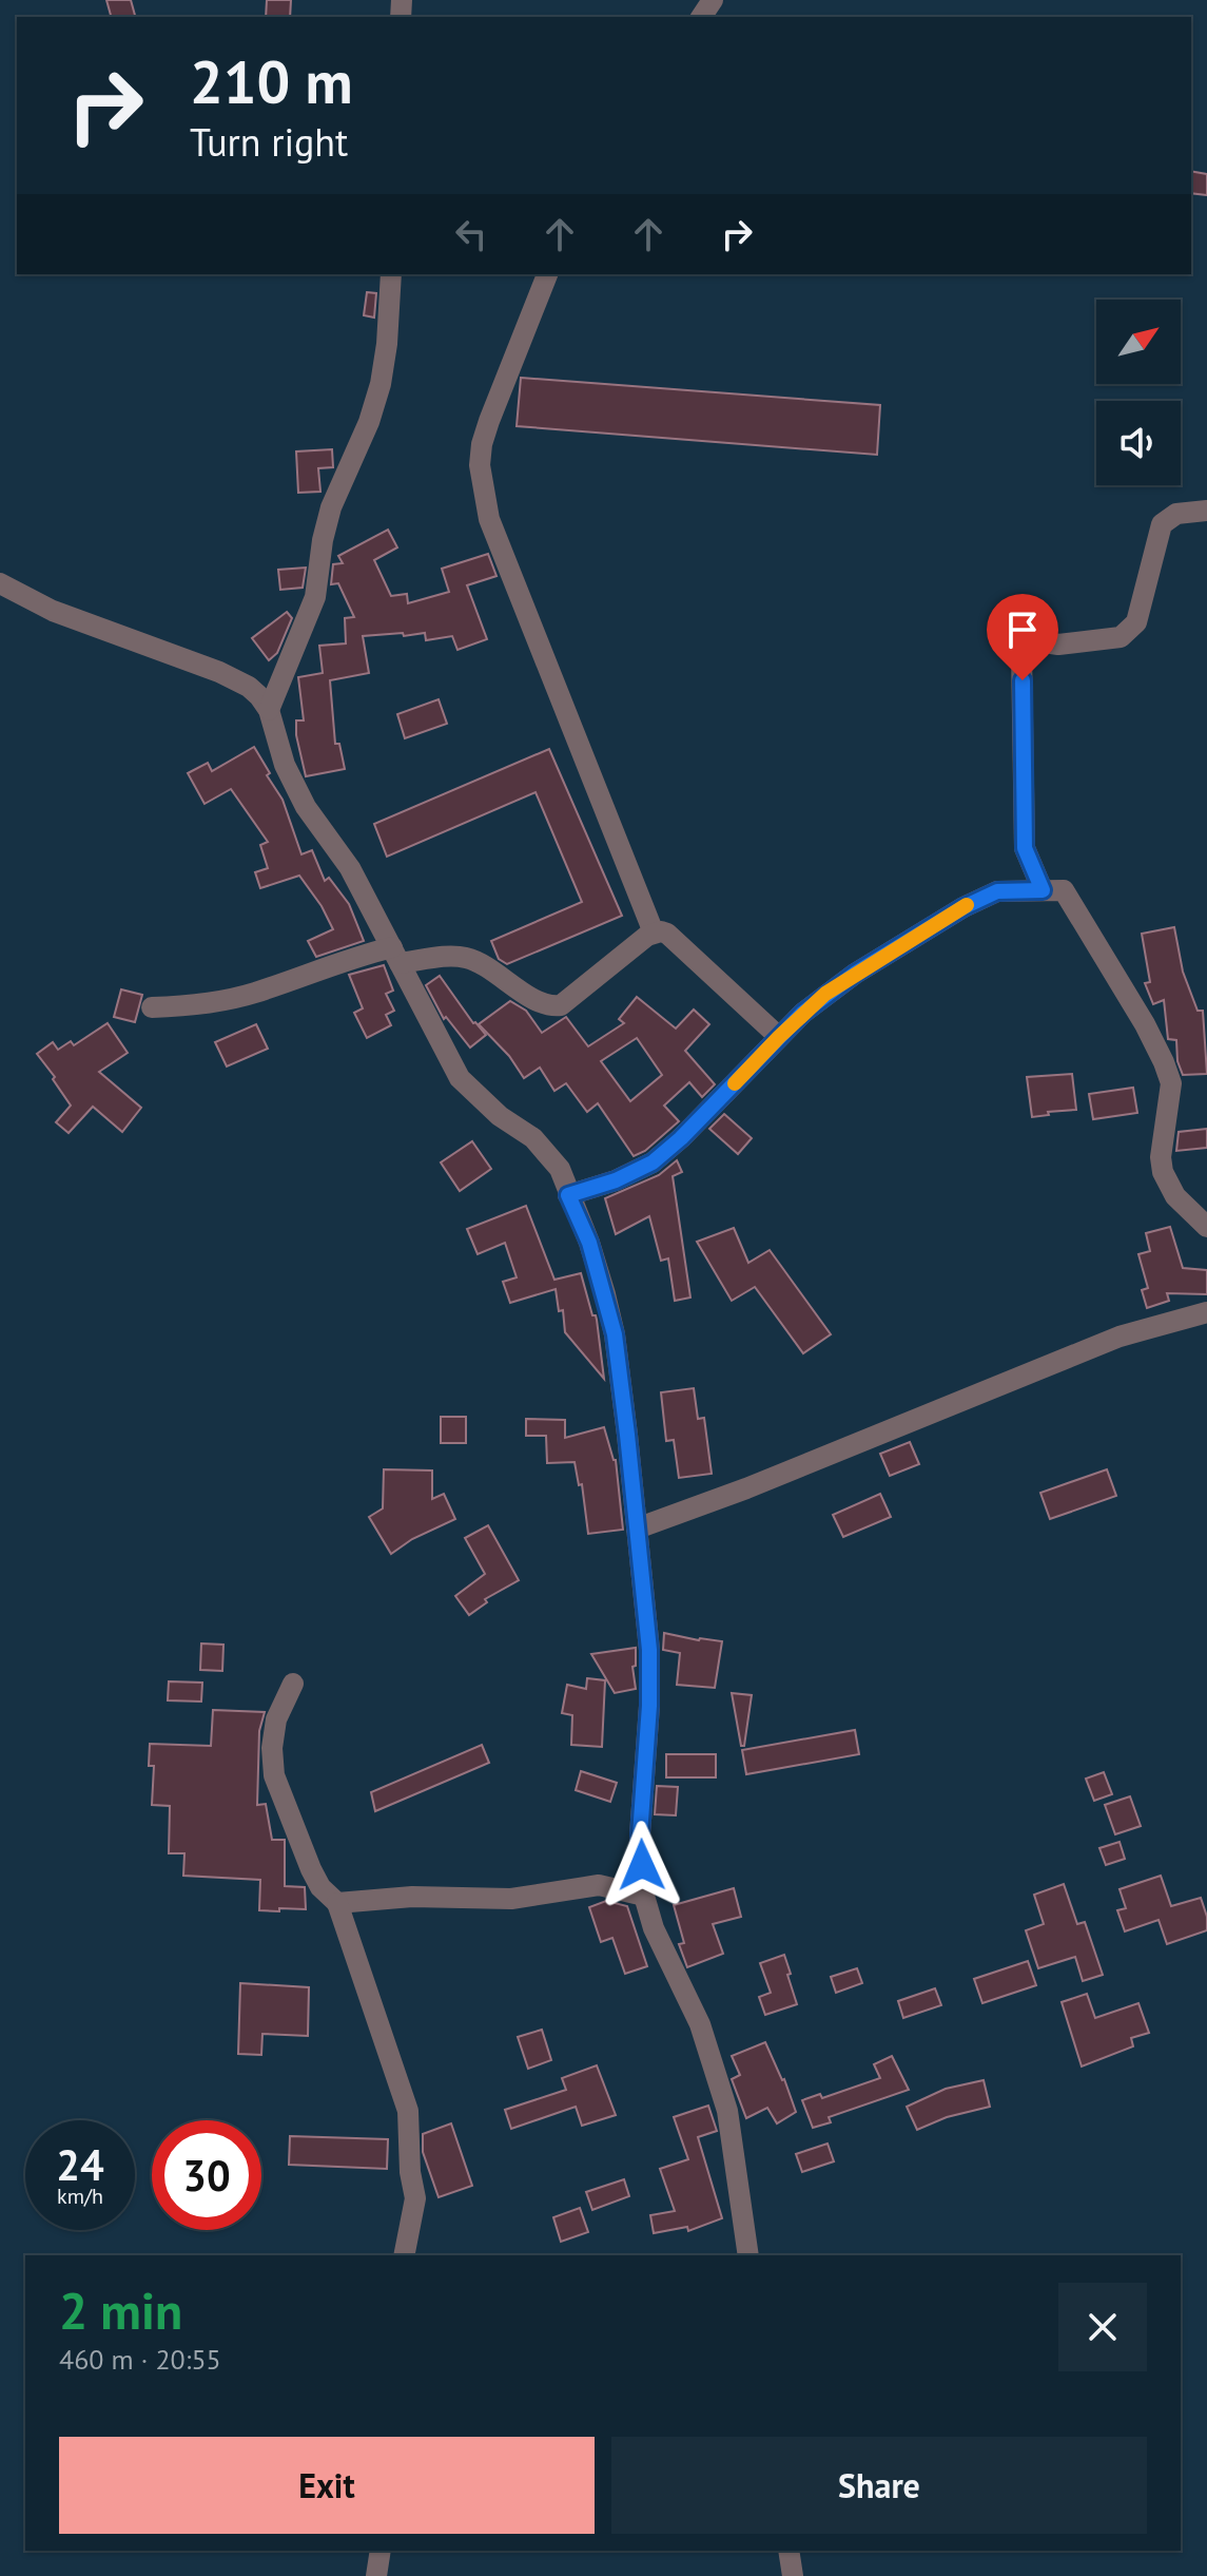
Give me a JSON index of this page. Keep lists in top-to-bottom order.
{
  "north": "top right",
  "page": {
    "turn": ["210 m", "Turn right"],
    "speed": "24 km/h",
    "limit": "30",
    "heading": ["2 min", "460 m · 20:55"],
    "buttons": ["Exit", "Share"]
  }
}
